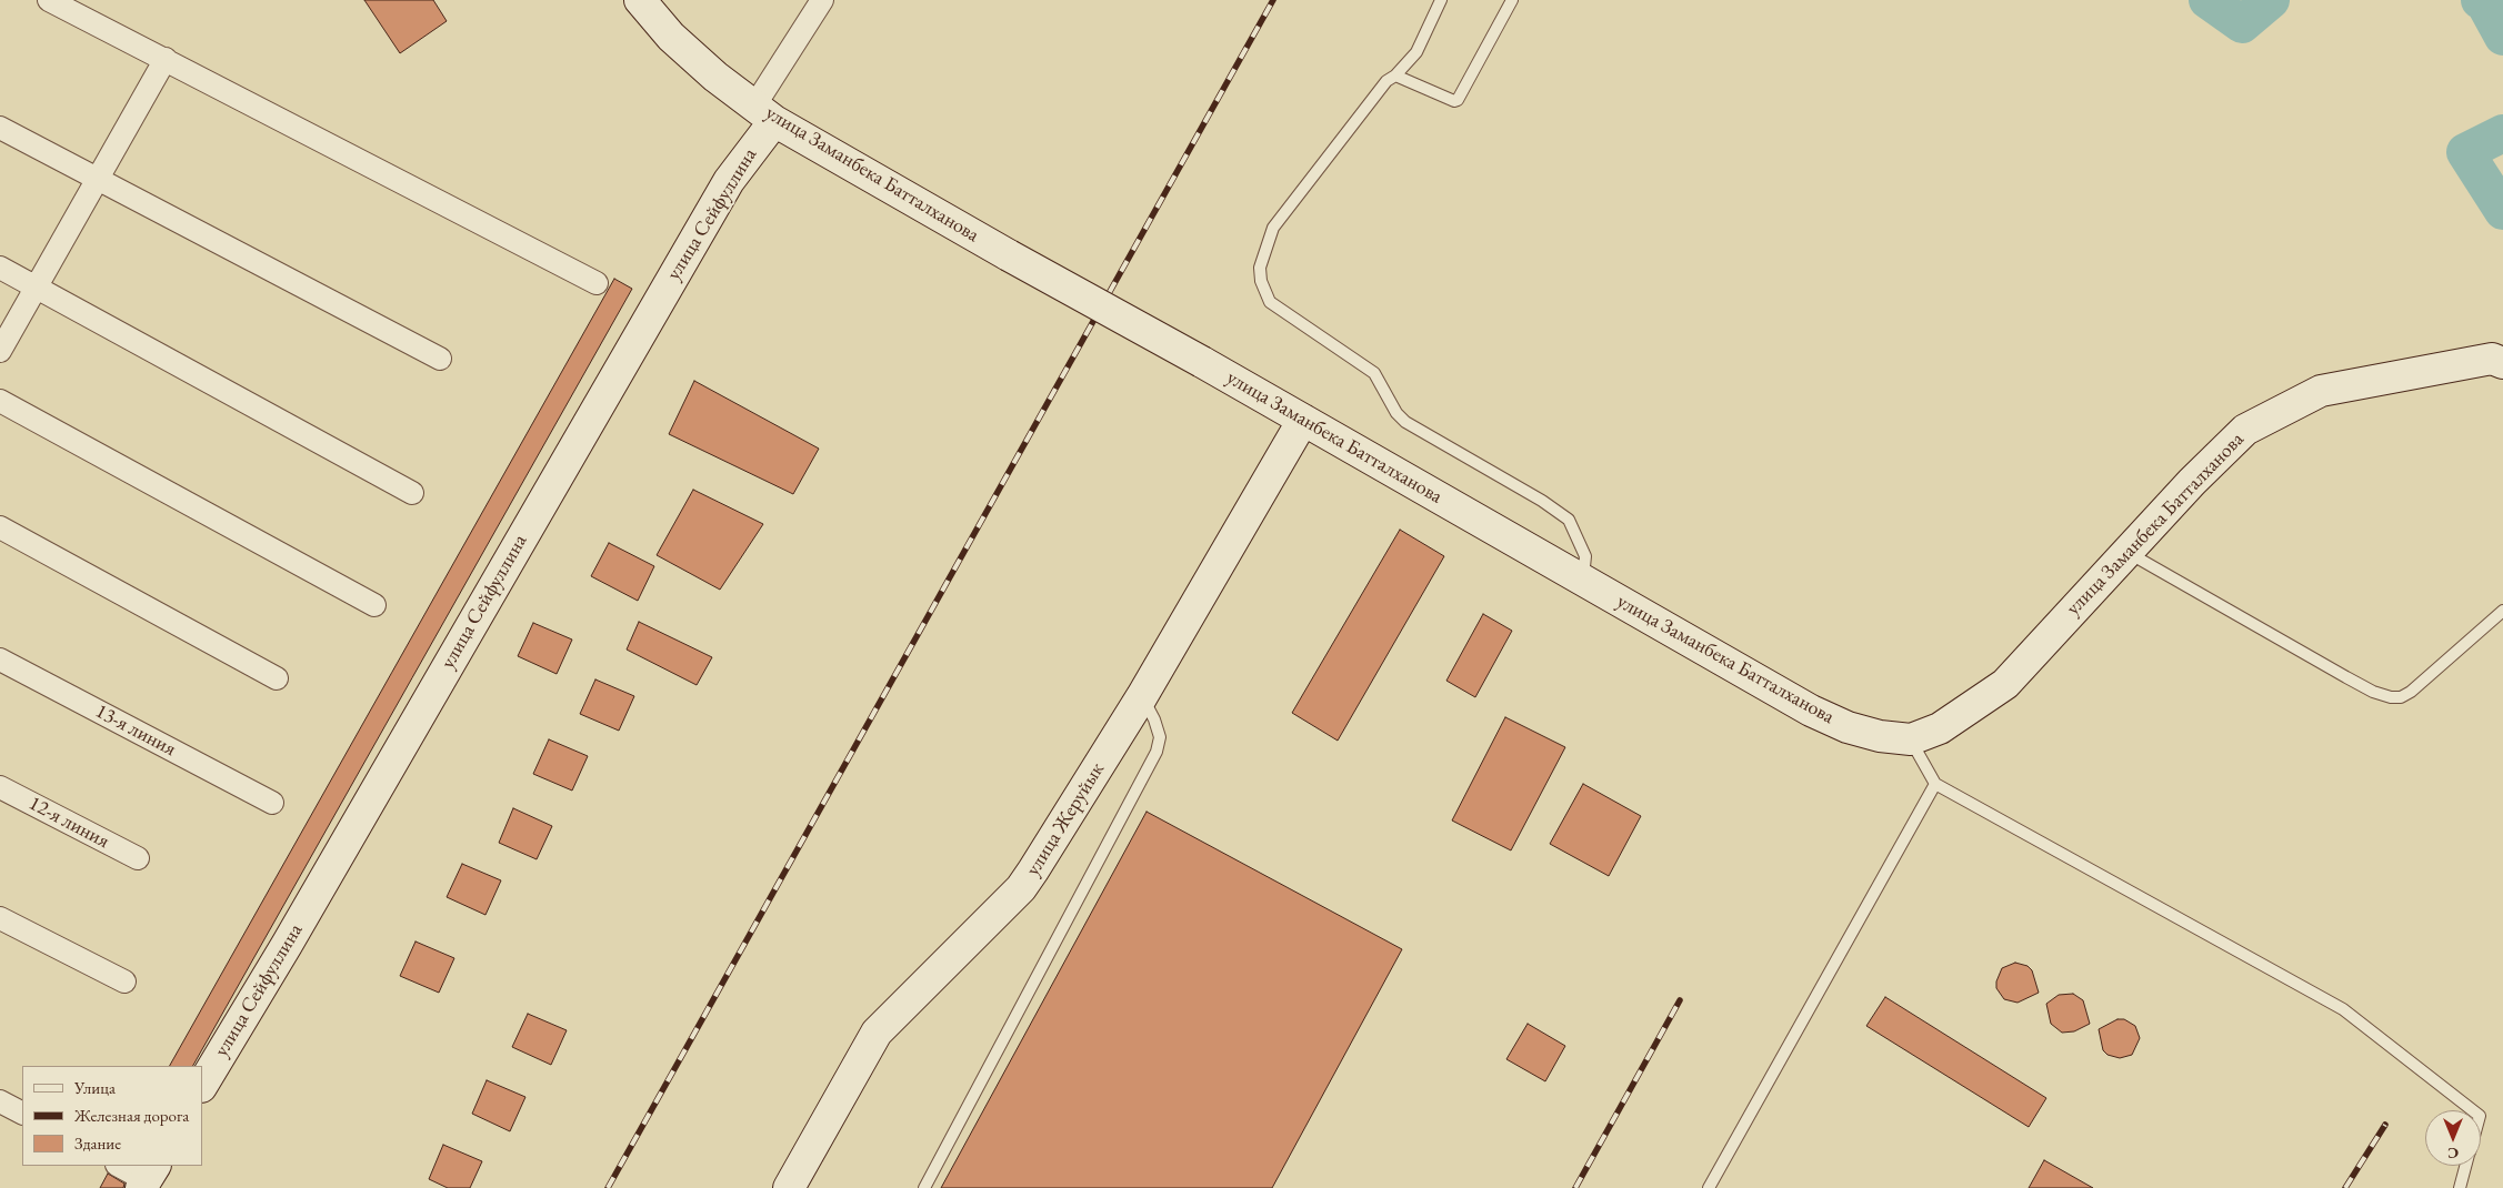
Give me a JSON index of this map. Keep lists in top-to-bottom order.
{
  "streets": {
    "main road": ["улица Заманбека Батталханова", "улица Сейфуллина", "улица Жеруйык"],
    "street": ["13-я линия", "12-я линия"]
  },
  "crossings": [
    ["улица Заманбека Батталханова", "улица Сейфуллина"],
    ["улица Заманбека Батталханова", "улица Жеруйык"]
  ],
  "legend": ["Улица", "Железная дорога", "Здание"],
  "north": "bottom"
}
